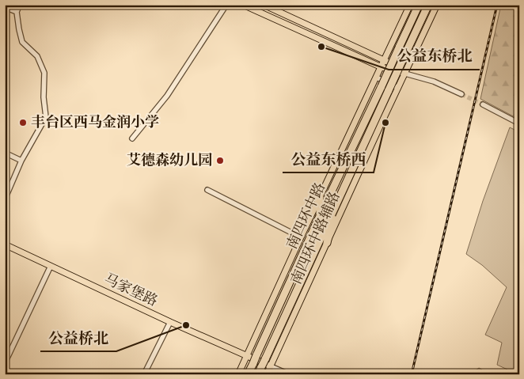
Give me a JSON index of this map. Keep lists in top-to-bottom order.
{
  "streets": {
    "highway": ["南四环中路"],
    "main road": ["南四环中路辅路", "马家堡路"]
  },
  "crossings": [
    ["南四环中路辅路", "马家堡路"]
  ],
  "places": [
    "公益东桥北",
    "丰台区西马金润小学",
    "公益东桥西",
    "艾德森幼儿园",
    "公益桥北"
  ]
}
